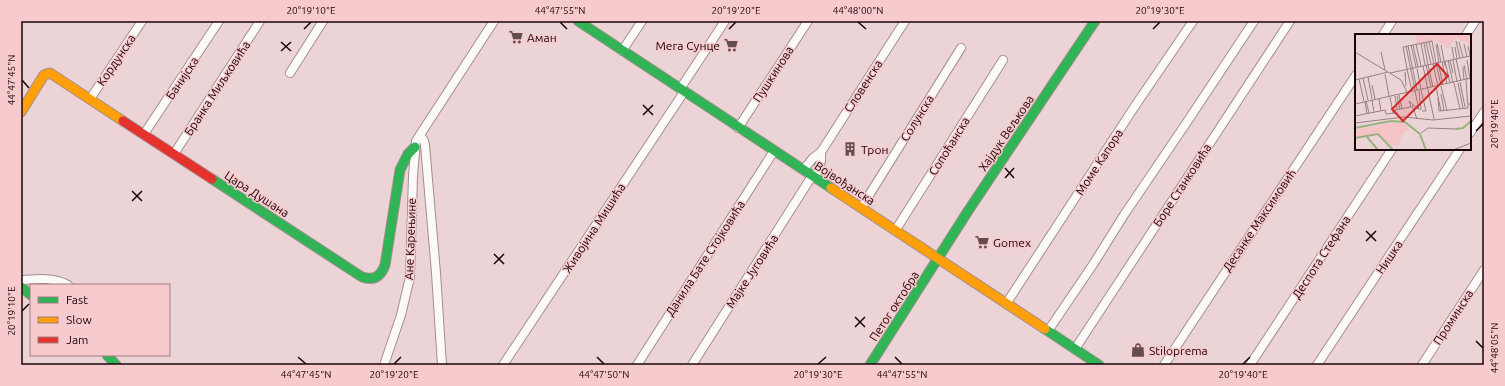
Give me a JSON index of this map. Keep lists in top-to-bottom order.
{
  "streets": {
    "street": [
      "Кордунска",
      "Пушкинова",
      "Банијска",
      "Словенска",
      "Бранка Миљковића",
      "Солунска",
      "Хајдук Вељкова",
      "Сопоћанска",
      "Моме Капора",
      "Војвођанска",
      "Боре Станковића",
      "Цара Душана",
      "Десанке Максимовић",
      "Живојина Мишића",
      "Ане Карењине",
      "Деспота Стефана",
      "Нишка",
      "Данила Бате Стојковића",
      "Мајке Југовића",
      "Петог октобра",
      "Проминска"
    ]
  },
  "crossings": [
    ["Кордунска", "Цара Душана"],
    ["Пушкинова", "Војвођанска"],
    ["Банијска", "Цара Душана"],
    ["Словенска", "Војвођанска"],
    ["Словенска", "Мајке Југовића"],
    ["Бранка Миљковића", "Цара Душана"],
    ["Солунска", "Војвођанска"],
    ["Хајдук Вељкова", "Војвођанска"],
    ["Хајдук Вељкова", "Петог октобра"],
    ["Сопоћанска", "Војвођанска"],
    ["Моме Капора", "Војвођанска"],
    ["Војвођанска", "Боре Станковића"],
    ["Војвођанска", "Живојина Мишића"],
    ["Војвођанска", "Данила Бате Стојковића"],
    ["Војвођанска", "Мајке Југовића"],
    ["Војвођанска", "Петог октобра"],
    ["Цара Душана", "Ане Карењине"]
  ],
  "places": {
    "supermarket": ["Аман", "Мега Сунце", "Gomex"],
    "building": ["Трон"],
    "shop": ["Stiloprema"]
  },
  "legend": ["Fast", "Slow", "Jam"],
  "coordinates": [
    "20°19'10\"E",
    "44°47'55\"N",
    "20°19'20\"E",
    "44°48'00\"N",
    "20°19'30\"E",
    "44°47'45\"N",
    "20°19'40\"E",
    "44°48'05\"N",
    "44°47'50\"N"
  ]
}
